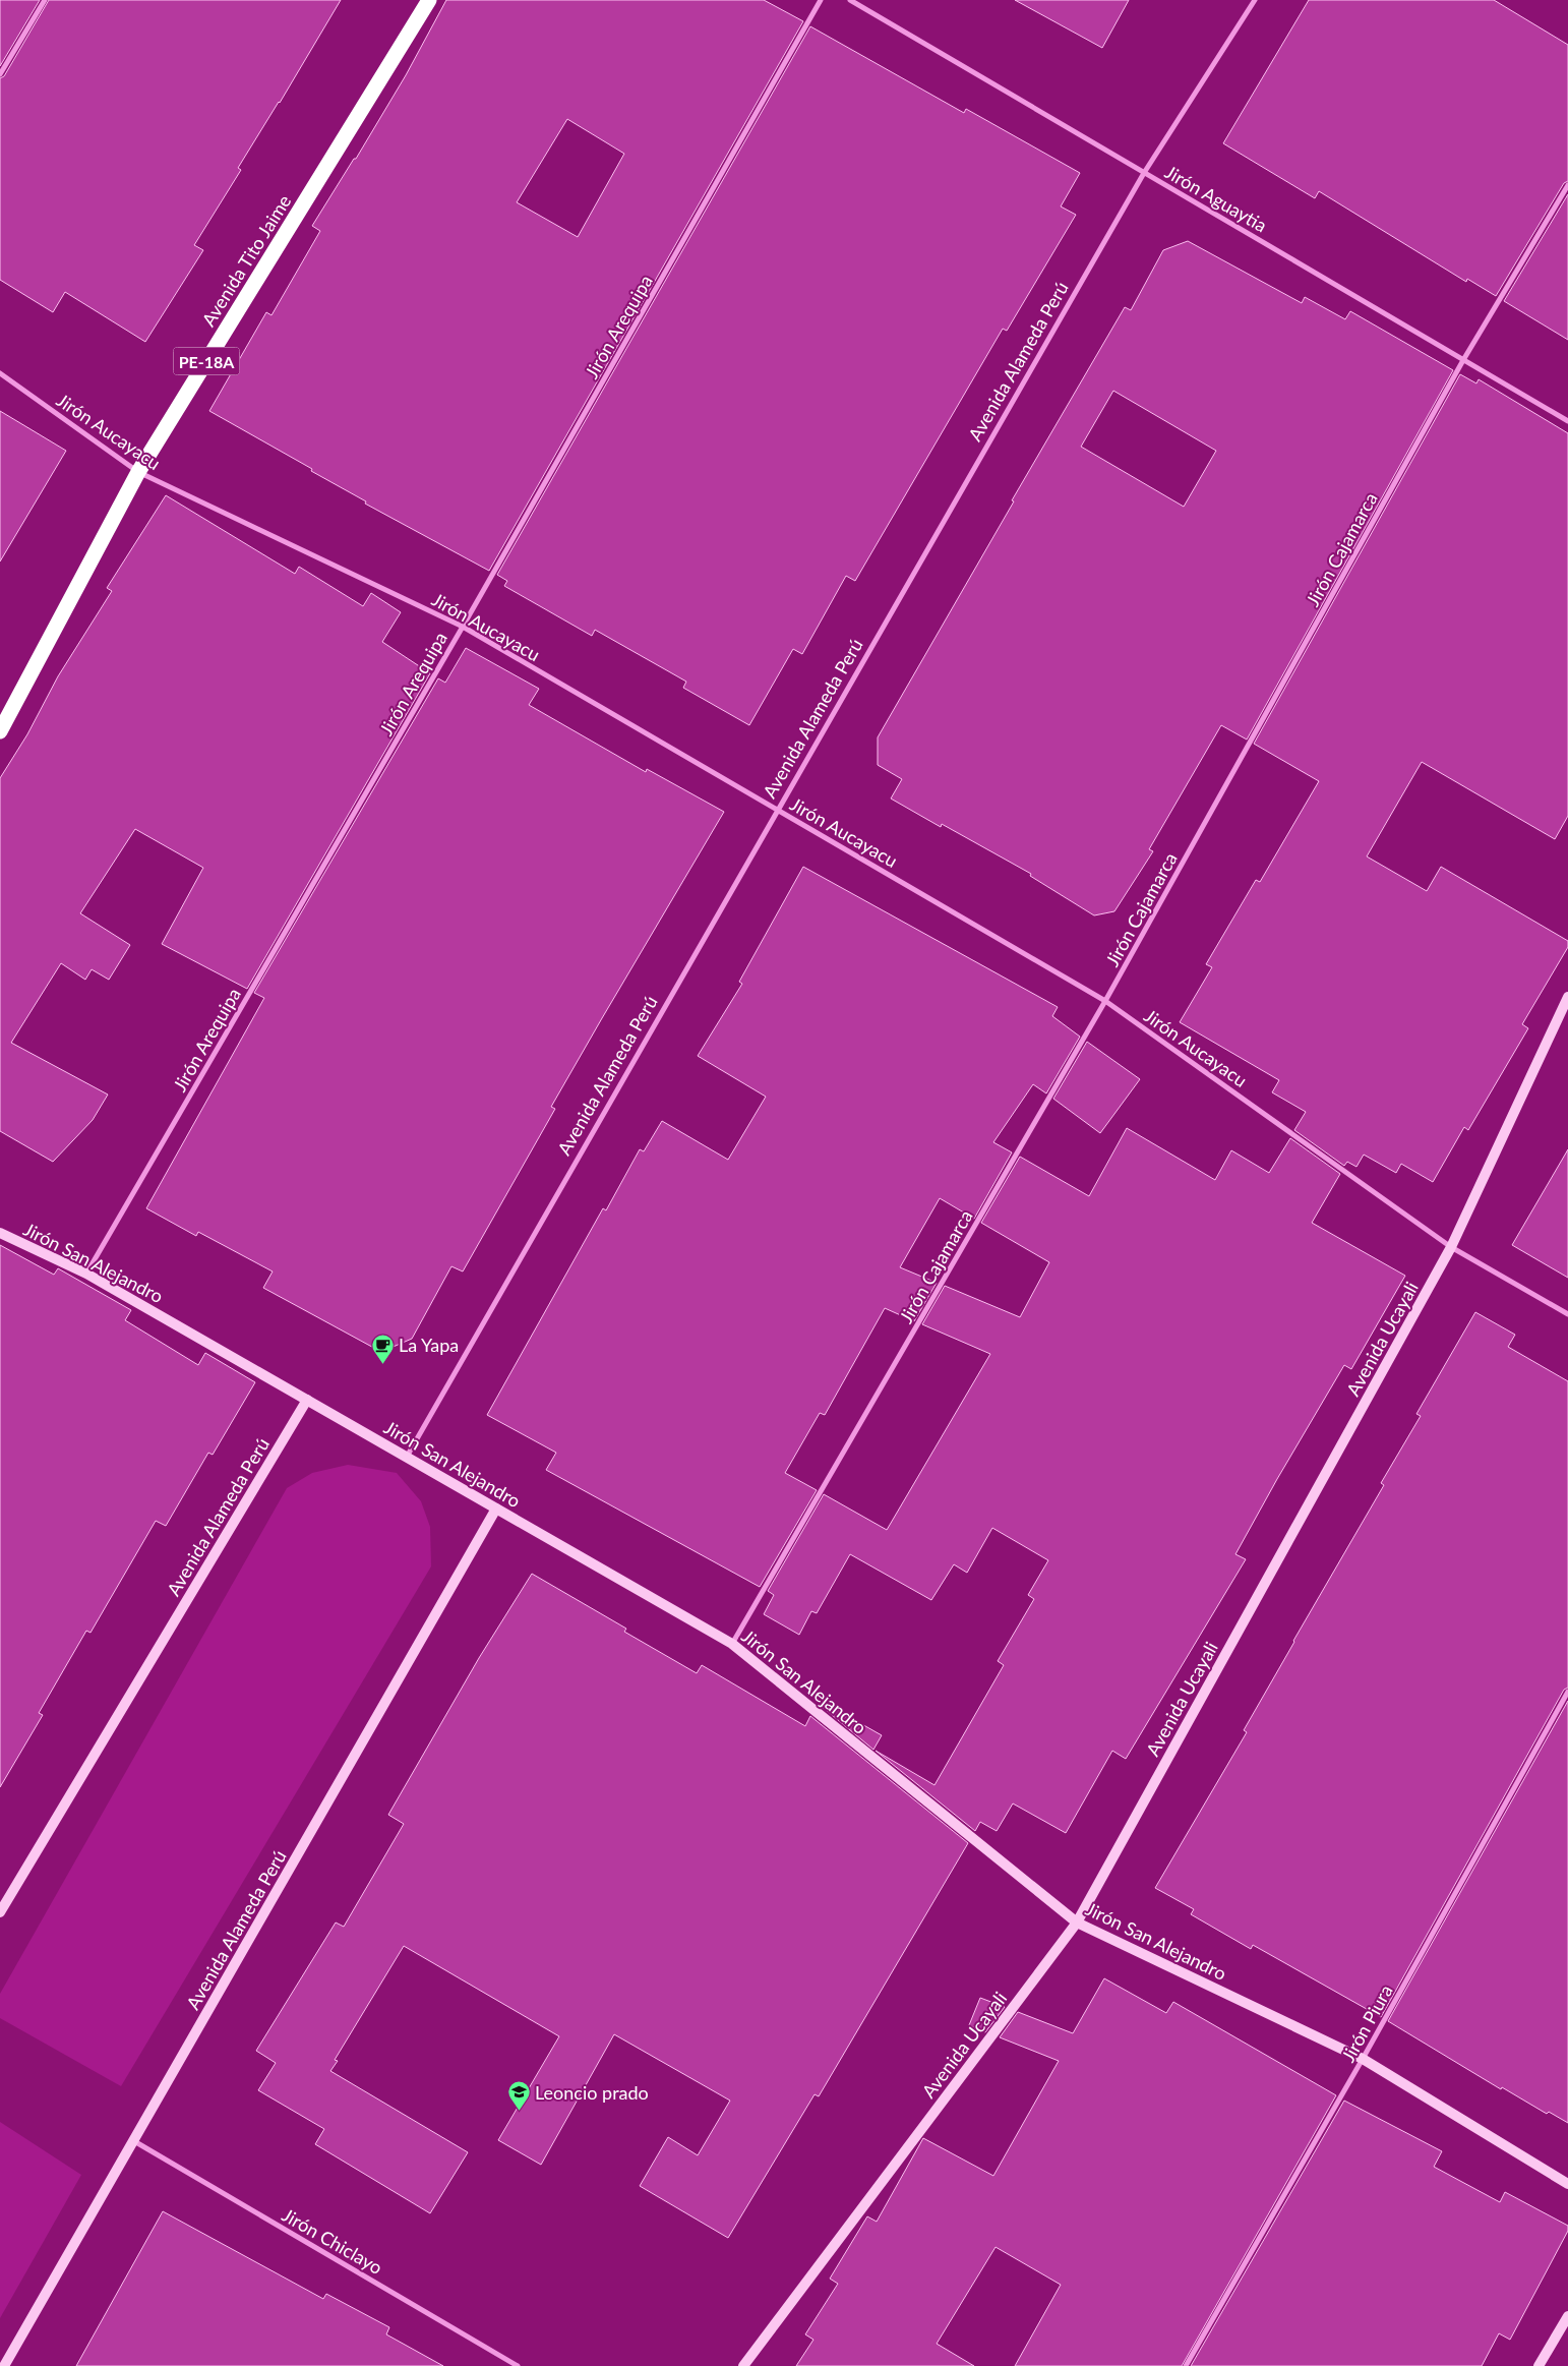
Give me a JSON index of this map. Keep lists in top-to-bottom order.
{
  "streets": {
    "highway": ["Avenida Tito Jaime", "PE-18A"],
    "street": [
      "Jirón Aguaytia",
      "Jirón Arequipa",
      "Avenida Alameda Perú",
      "Jirón Aucayacu",
      "Jirón Cajamarca",
      "Jirón San Alejandro",
      "Avenida Ucayali",
      "Jirón Piura",
      "Jirón Chiclayo"
    ]
  },
  "crossings": [
    ["Jirón Aguaytia", "Avenida Alameda Perú"],
    ["Jirón Aguaytia", "Jirón Cajamarca"],
    ["Avenida Tito Jaime", "Jirón Aucayacu"],
    ["Jirón Arequipa", "Jirón Aucayacu"],
    ["Jirón Arequipa", "Jirón San Alejandro"],
    ["Avenida Alameda Perú", "Jirón Aucayacu"],
    ["Avenida Alameda Perú", "Jirón San Alejandro"],
    ["Avenida Alameda Perú", "Jirón Chiclayo"],
    ["Jirón Aucayacu", "Jirón Cajamarca"],
    ["Jirón Aucayacu", "Avenida Ucayali"],
    ["Jirón Cajamarca", "Jirón San Alejandro"],
    ["Jirón San Alejandro", "Avenida Ucayali"],
    ["Jirón San Alejandro", "Jirón Piura"]
  ],
  "places": {
    "cafe": ["La Yapa"],
    "school or university": ["Leoncio prado"]
  }
}
